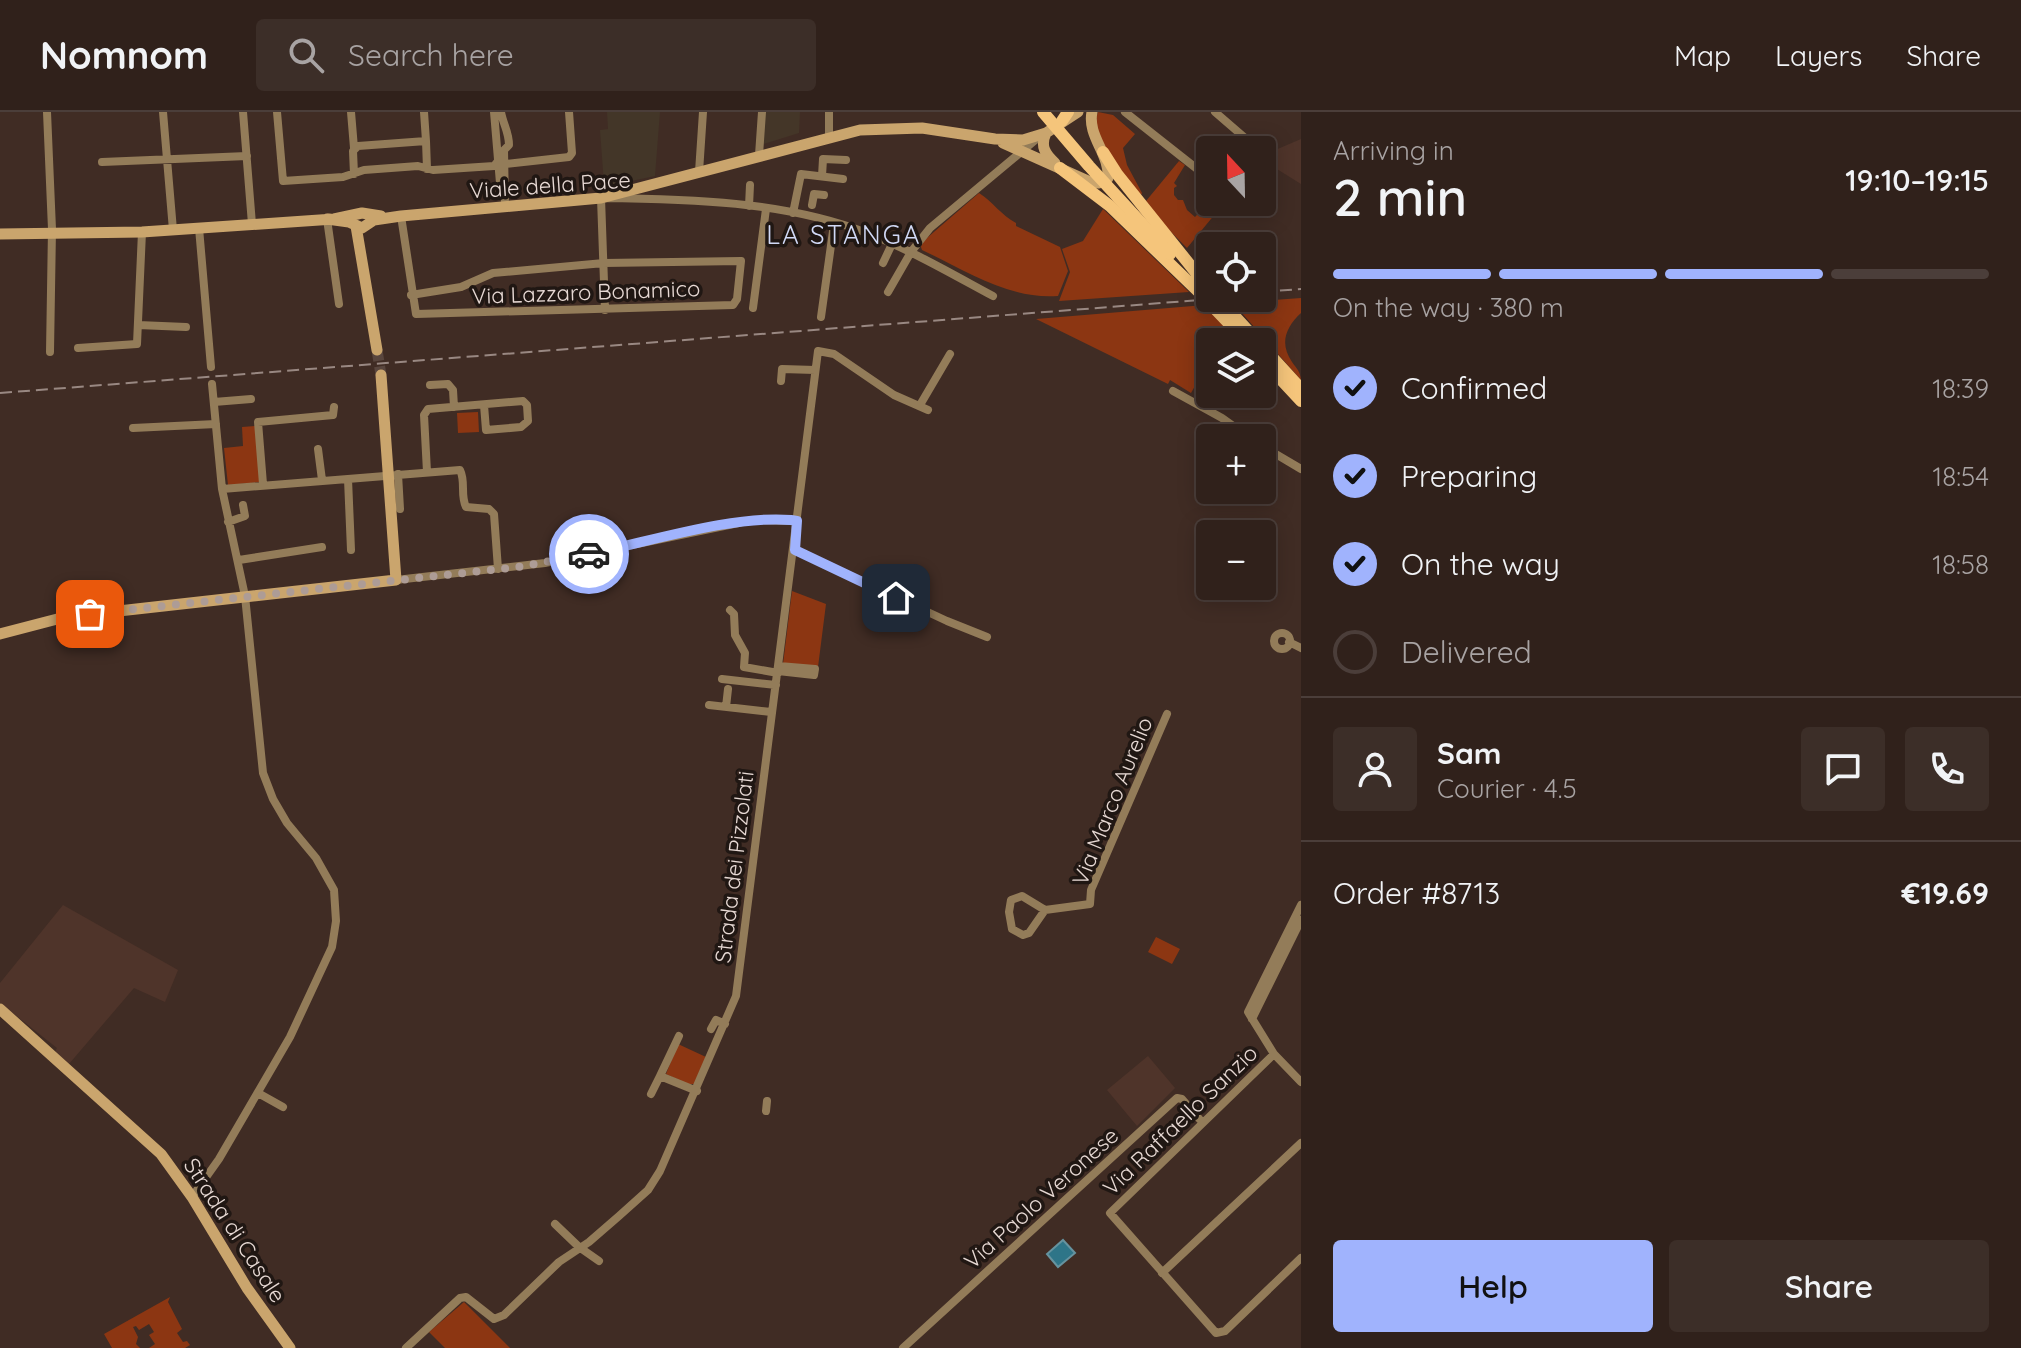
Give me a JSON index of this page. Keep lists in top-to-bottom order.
{
  "streets": {
    "main road": ["Viale della Pace", "Strada di Casale"],
    "street": [
      "Via Lazzaro Bonamico",
      "Via Marco Aurelio",
      "Strada dei Pizzolati",
      "Via Raffaello Sanzio",
      "Via Paolo Veronese"
    ]
  },
  "crossings": [
    ["Via Raffaello Sanzio", "Via Paolo Veronese"]
  ],
  "districts": ["LA STANGA"],
  "north": "top",
  "page": {
    "header": "Nomnom",
    "search": "Search here",
    "nav": ["Map", "Layers", "Share"],
    "heading": ["2 min", "Arriving in", "19:10–19:15"],
    "panel": [
      "Sam",
      "Courier · 4.5",
      "Order #8713",
      "€19.69"
    ],
    "map_buttons": ["+", "−"],
    "bar": "On the way · 380 m",
    "list": [
      ["Confirmed", "18:39"],
      ["Preparing", "18:54"],
      ["On the way", "18:58"],
      "Delivered"
    ],
    "buttons": ["Help", "Share"]
  }
}
